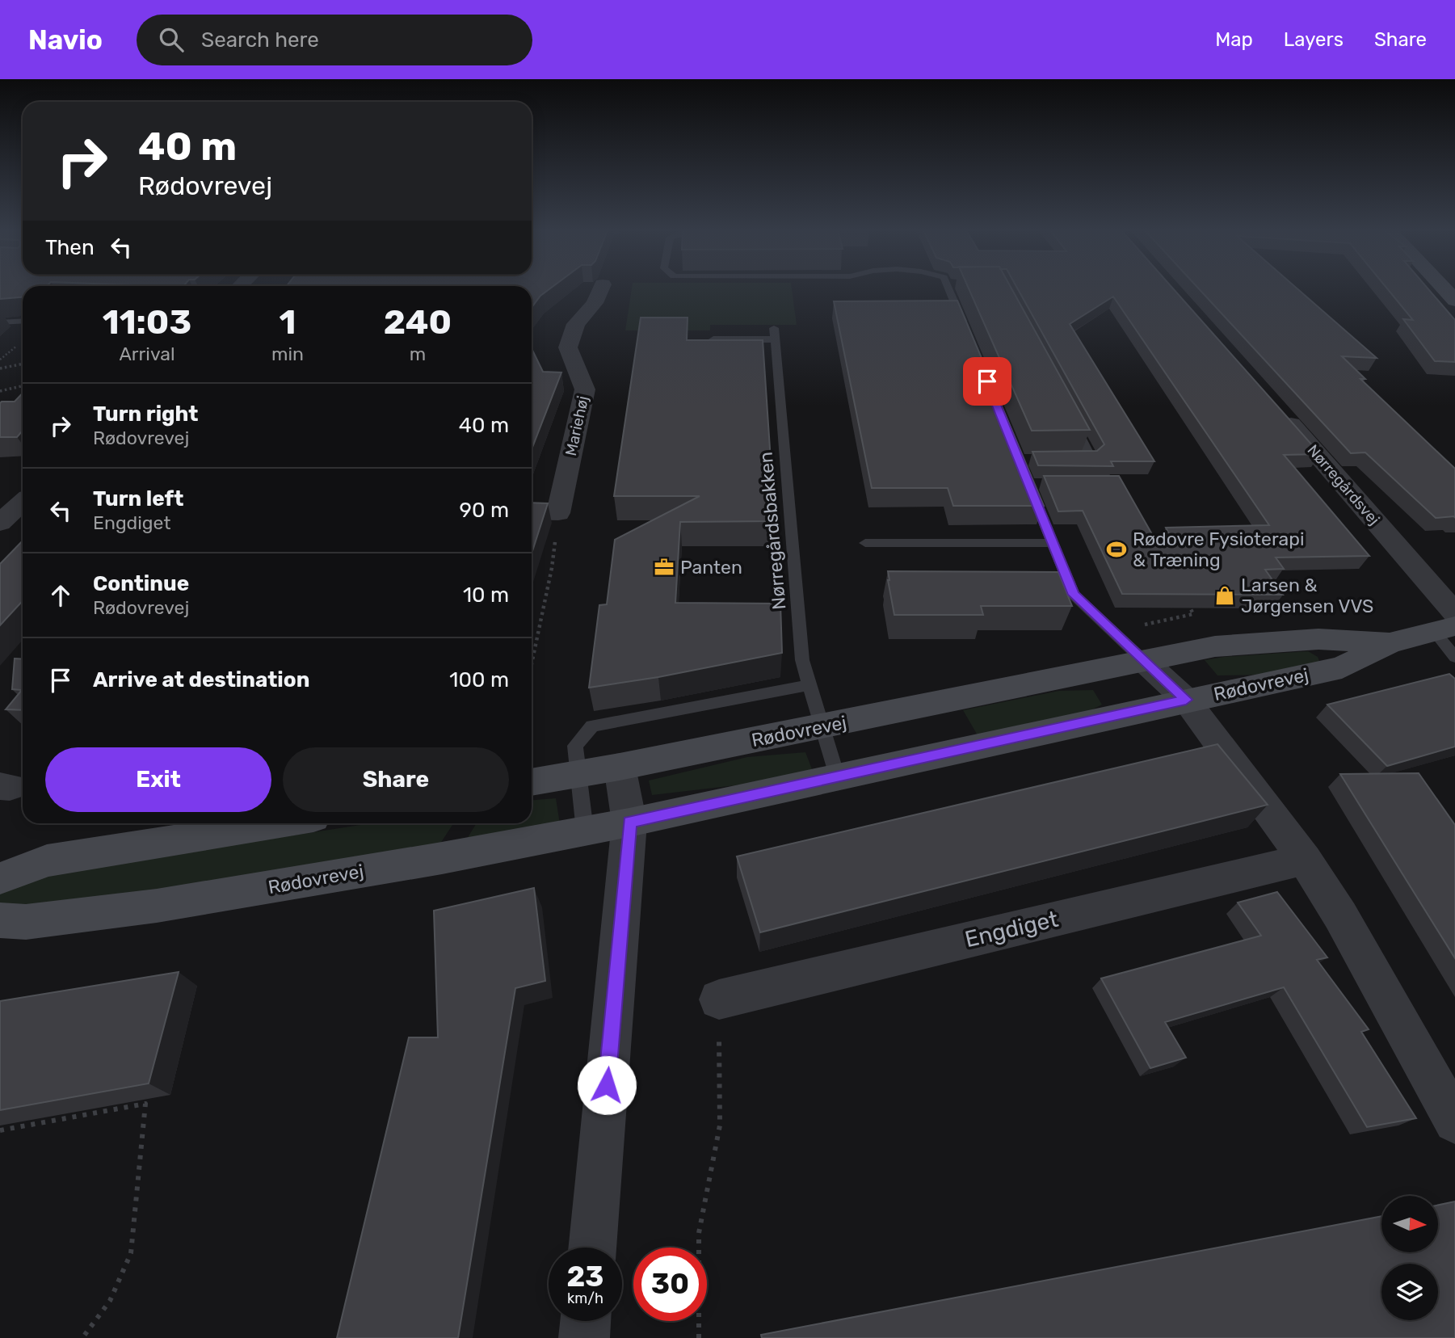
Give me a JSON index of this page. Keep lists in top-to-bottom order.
{
  "streets": {
    "street": [
      "Mariehøj",
      "Nørregårdsvej",
      "Rødovrevej",
      "Engdiget"
    ],
    "lane": ["Nørregårdsbakken"]
  },
  "crossings": [
    ["Nørregårdsvej", "Rødovrevej"],
    ["Nørregårdsbakken", "Rødovrevej"]
  ],
  "places": {
    "sports": ["Rødovre Fysioterapi & Træning"],
    "office": ["Panten"],
    "shop": ["Larsen & Jørgensen VVS"]
  },
  "north": "right",
  "page": {
    "header": "Navio",
    "search": "Search here",
    "nav": ["Map", "Layers", "Share"],
    "turn": ["40 m", "Rødovrevej"],
    "then": "Then",
    "eta": [
      "11:03",
      "Arrival",
      "1",
      "min",
      "240",
      "m"
    ],
    "list": [
      {
        "name": "Turn right",
        "note": "Rødovrevej",
        "value": "40 m"
      },
      {
        "name": "Turn left",
        "note": "Engdiget",
        "value": "90 m"
      },
      {
        "name": "Continue",
        "note": "Rødovrevej",
        "value": "10 m"
      },
      {
        "name": "Arrive at destination",
        "value": "100 m"
      }
    ],
    "buttons": ["Exit", "Share"],
    "speed": "23 km/h",
    "limit": "30"
  }
}
